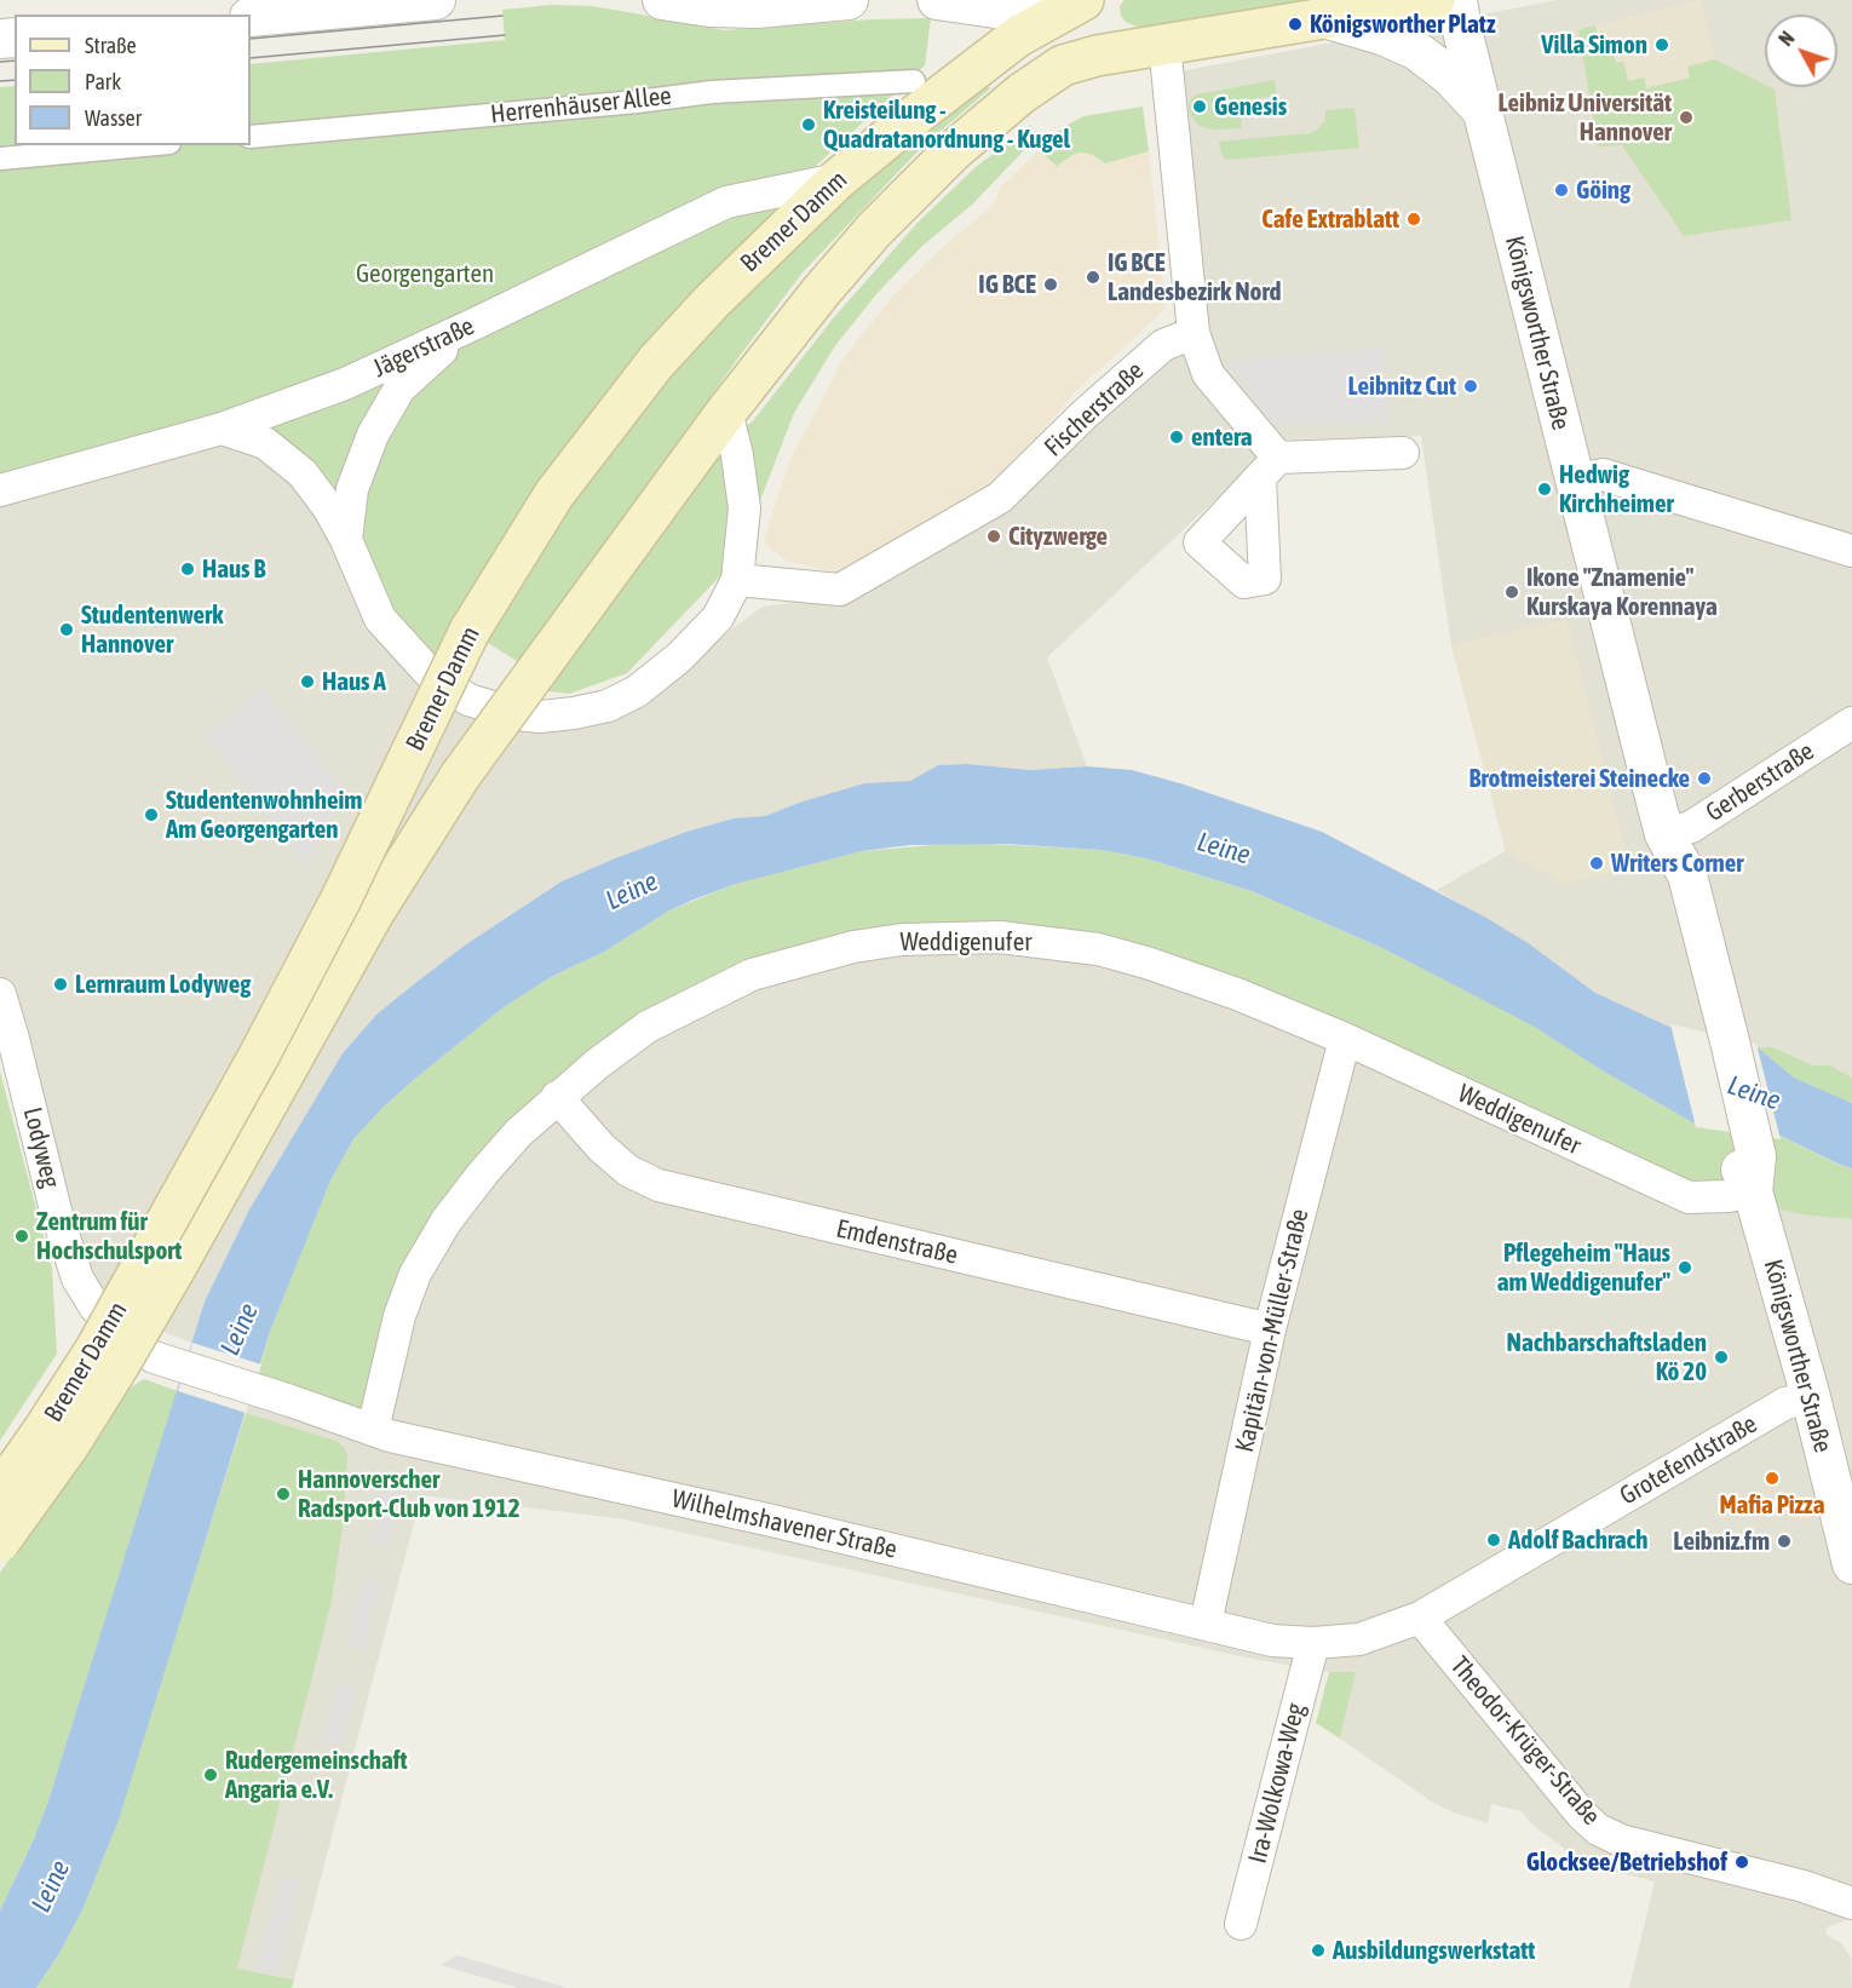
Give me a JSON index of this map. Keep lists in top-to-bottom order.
{
  "streets": {
    "main road": ["Bremer Damm"],
    "street": [
      "Herrenhäuser Allee",
      "Königsworther Straße",
      "Jägerstraße",
      "Fischerstraße",
      "Gerberstraße",
      "Weddigenufer",
      "Lodyweg",
      "Emdenstraße",
      "Kapitän-von-Müller-Straße",
      "Grotefendstraße",
      "Wilhelmshavener Straße",
      "Theodor-Krüger-Straße",
      "Ira-Wolkowa-Weg"
    ]
  },
  "crossings": [
    ["Bremer Damm", "Jägerstraße"],
    ["Königsworther Straße", "Gerberstraße"],
    ["Königsworther Straße", "Weddigenufer"],
    ["Königsworther Straße", "Grotefendstraße"],
    ["Weddigenufer", "Emdenstraße"],
    ["Weddigenufer", "Kapitän-von-Müller-Straße"],
    ["Weddigenufer", "Wilhelmshavener Straße"],
    ["Lodyweg", "Wilhelmshavener Straße"],
    ["Emdenstraße", "Kapitän-von-Müller-Straße"],
    ["Kapitän-von-Müller-Straße", "Wilhelmshavener Straße"],
    ["Grotefendstraße", "Wilhelmshavener Straße"],
    ["Grotefendstraße", "Theodor-Krüger-Straße"],
    ["Wilhelmshavener Straße", "Theodor-Krüger-Straße"],
    ["Wilhelmshavener Straße", "Ira-Wolkowa-Weg"]
  ],
  "water": ["Leine"],
  "parks": ["Georgengarten"],
  "places": [
    "Königsworther Platz",
    "Villa Simon",
    "Genesis",
    "Leibniz Universität Hannover",
    "Kreisteilung - Quadratanordnung - Kugel",
    "Göing",
    "Cafe Extrablatt",
    "IG BCE Landesbezirk Nord",
    "IG BCE",
    "Leibnitz Cut",
    "entera",
    "Hedwig Kirchheimer",
    "Cityzwerge",
    "Haus B",
    "Ikone \"Znamenie\" Kurskaya Korennaya",
    "Studentenwerk Hannover",
    "Haus A",
    "Brotmeisterei Steinecke",
    "Studentenwohnheim Am Georgengarten",
    "Writers Corner",
    "Lernraum Lodyweg",
    "Zentrum für Hochschulsport",
    "Pflegeheim \"Haus am Weddigenufer\"",
    "Nachbarschaftsladen Kö 20",
    "Mafia Pizza",
    "Hannoverscher Radsport-Club von 1912",
    "Adolf Bachrach",
    "Leibniz.fm",
    "Rudergemeinschaft Angaria e.V.",
    "Glocksee/Betriebshof",
    "Ausbildungswerkstatt"
  ],
  "legend": ["Straße", "Park", "Wasser"],
  "north": "top left"
}
